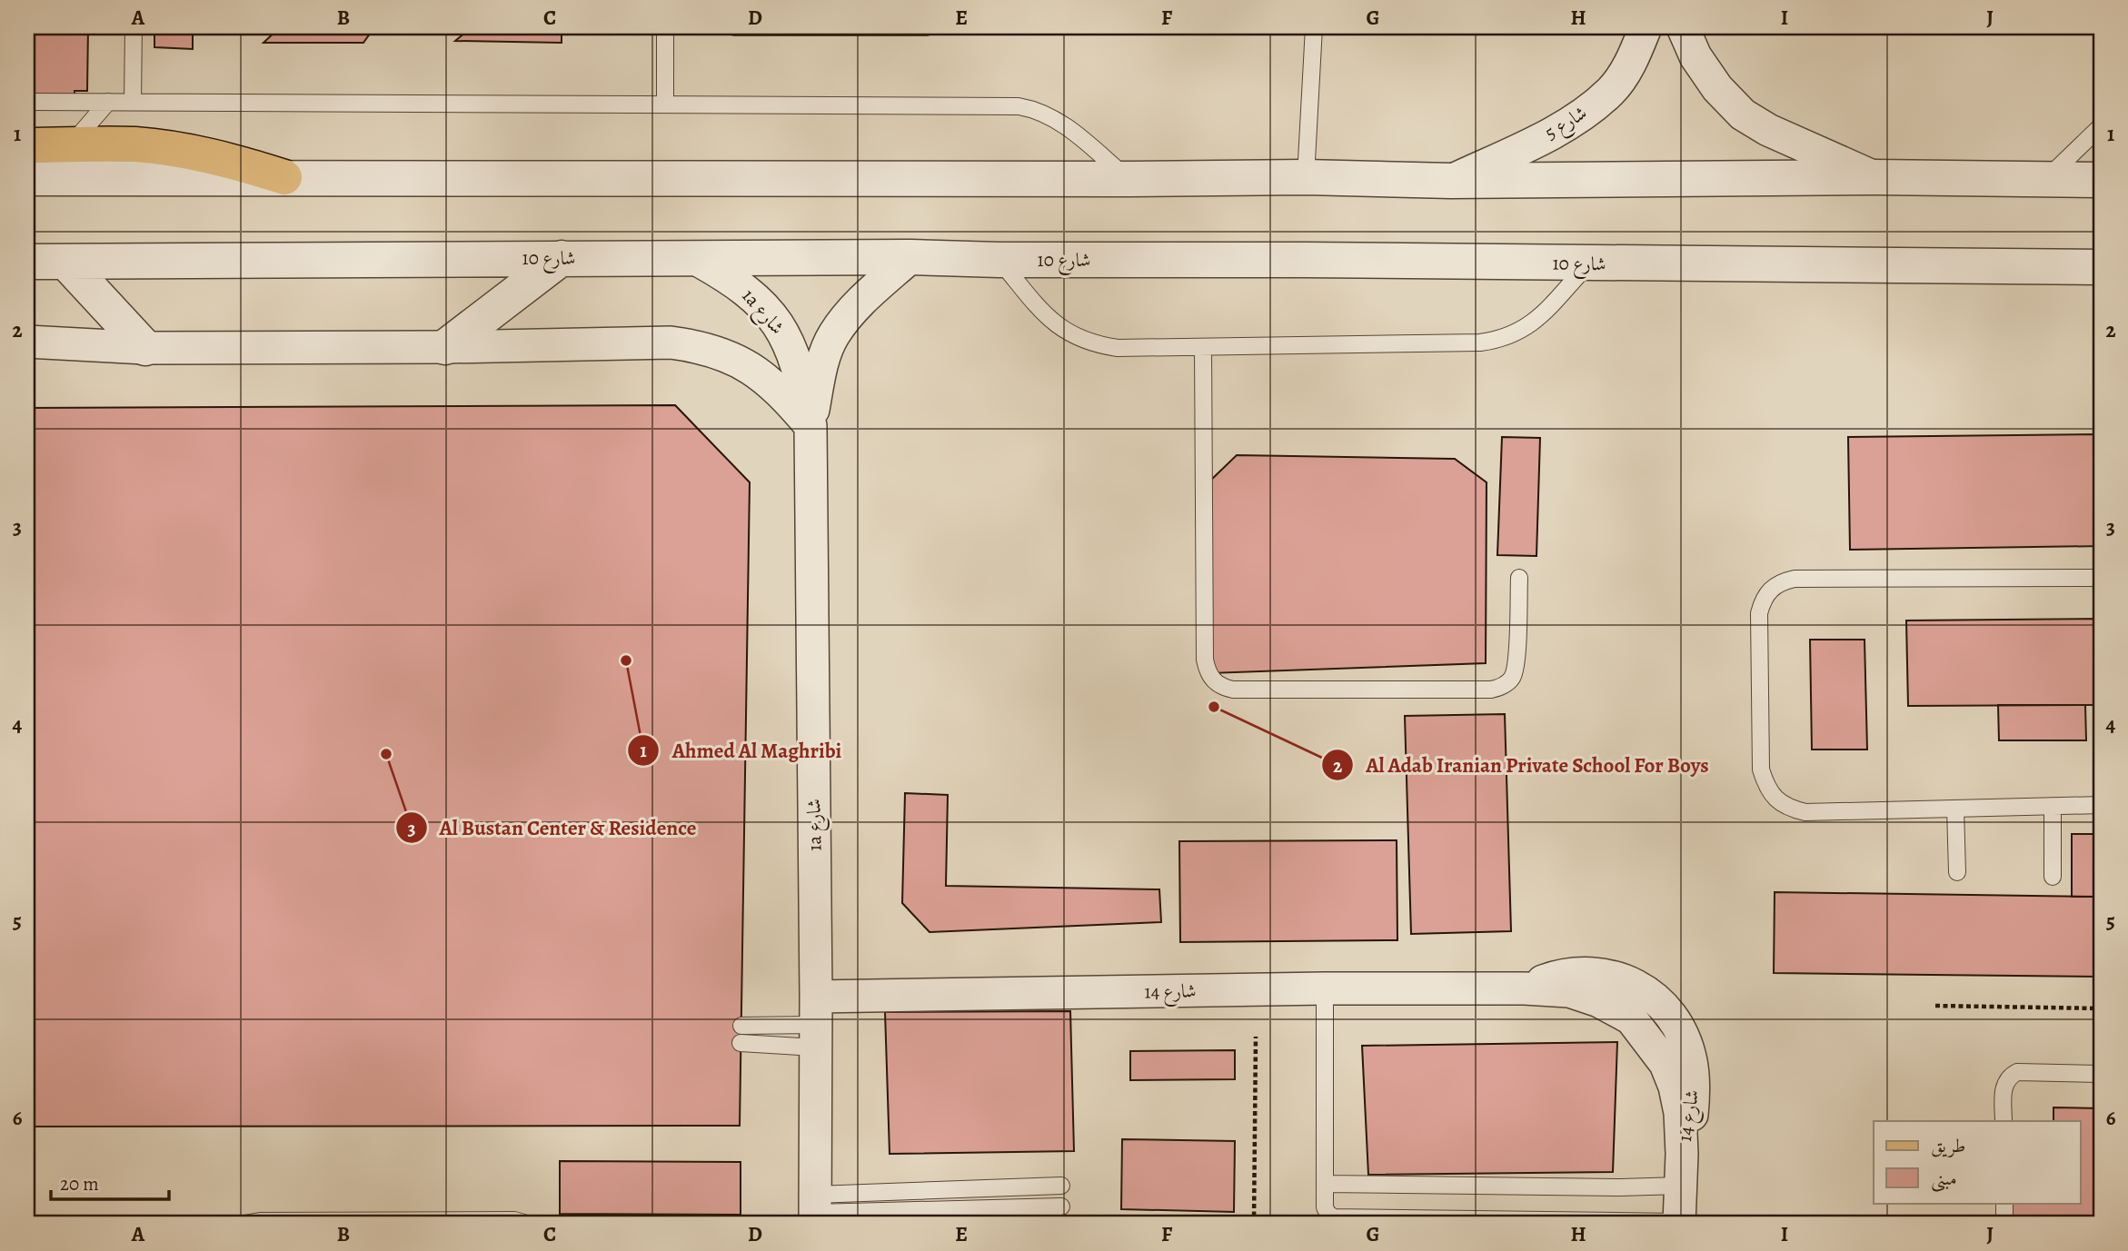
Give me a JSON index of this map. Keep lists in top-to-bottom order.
{
  "streets": {
    "street": [
      "شارع 5",
      "شارع 10",
      "1a شارع",
      "شارع 14"
    ]
  },
  "crossings": [
    ["شارع 10", "1a شارع"],
    ["1a شارع", "شارع 14"]
  ],
  "places": ["Ahmed Al Maghribi", "Al Adab Iranian Private School For Boys", "Al Bustan Center & Residence"],
  "legend": ["طريق", "مبنى"],
  "scale_bar": "20 m",
  "grid": {
    "columns": [
      "A",
      "B",
      "C",
      "D",
      "E",
      "F",
      "G",
      "H",
      "I",
      "J"
    ],
    "rows": [
      "1",
      "2",
      "3",
      "4",
      "5",
      "6"
    ]
  }
}
